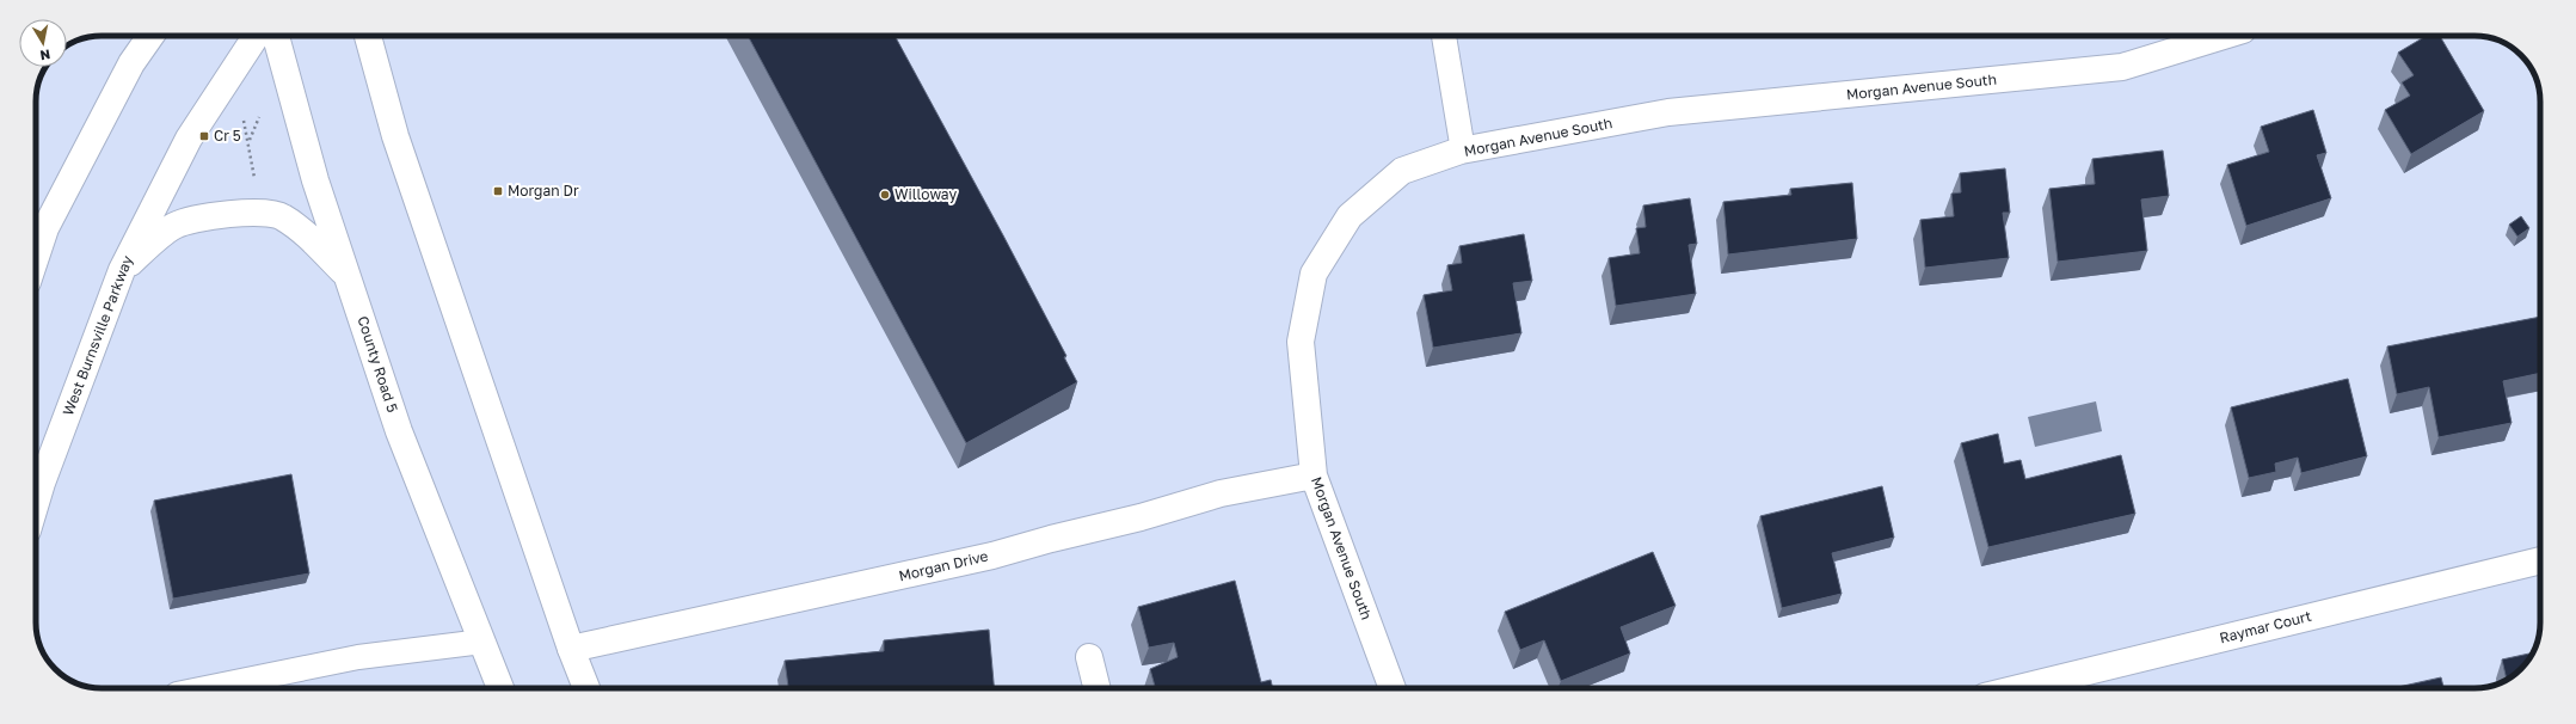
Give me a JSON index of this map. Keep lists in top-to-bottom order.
{
  "streets": {
    "street": [
      "Morgan Avenue South",
      "West Burnsville Parkway",
      "County Road 5",
      "Morgan Drive",
      "Raymar Court"
    ]
  },
  "crossings": [
    ["Morgan Avenue South", "Morgan Drive"]
  ],
  "places": {
    "transit": ["Cr 5", "Morgan Dr"],
    "other": ["Willoway"]
  },
  "north": "bottom"
}
